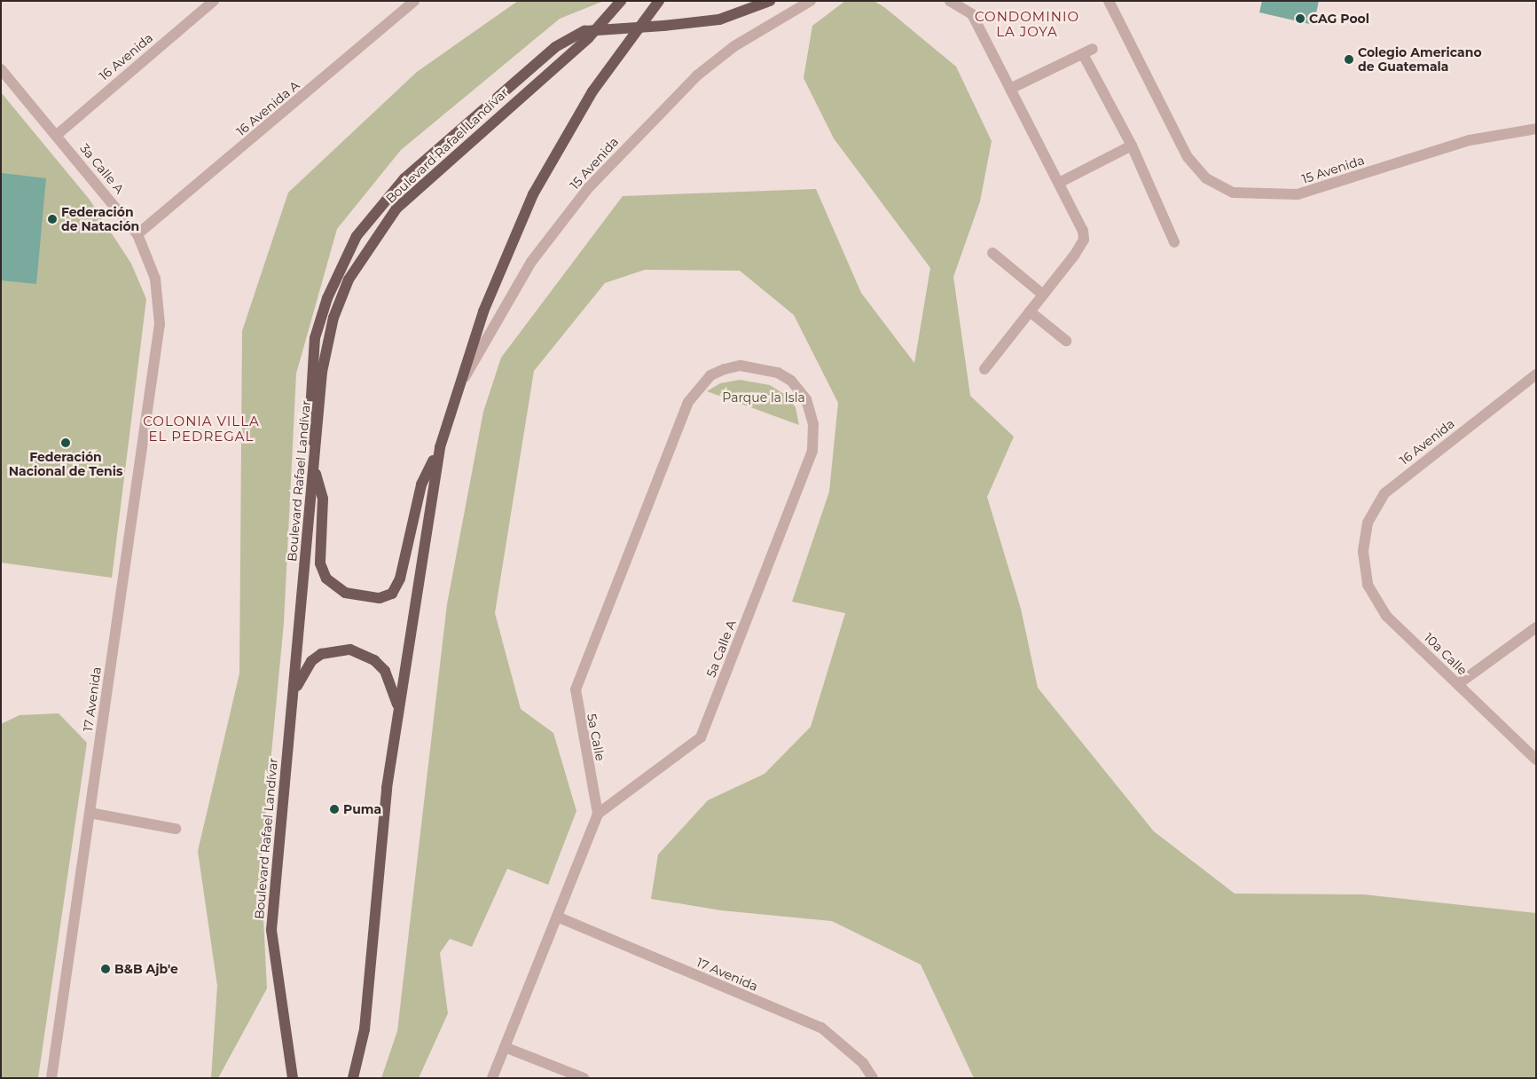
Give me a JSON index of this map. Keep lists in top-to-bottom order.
{
  "streets": {
    "main road": ["Boulevard Rafael Landívar"],
    "street": [
      "16 Avenida",
      "16 Avenida A",
      "15 Avenida",
      "3a Calle A",
      "5a Calle A",
      "10a Calle",
      "17 Avenida",
      "5a Calle"
    ]
  },
  "crossings": [
    ["16 Avenida", "3a Calle A"],
    ["16 Avenida", "10a Calle"],
    ["16 Avenida A", "3a Calle A"],
    ["3a Calle A", "17 Avenida"],
    ["5a Calle A", "5a Calle"]
  ],
  "districts": ["CONDOMINIO LA JOYA", "COLONIA VILLA EL PEDREGAL"],
  "parks": ["Parque la Isla"],
  "places": [
    "CAG Pool",
    "Colegio Americano de Guatemala",
    "Federación de Natación",
    "Federación Nacional de Tenis",
    "Puma",
    "B&B Ajb'e"
  ]
}
